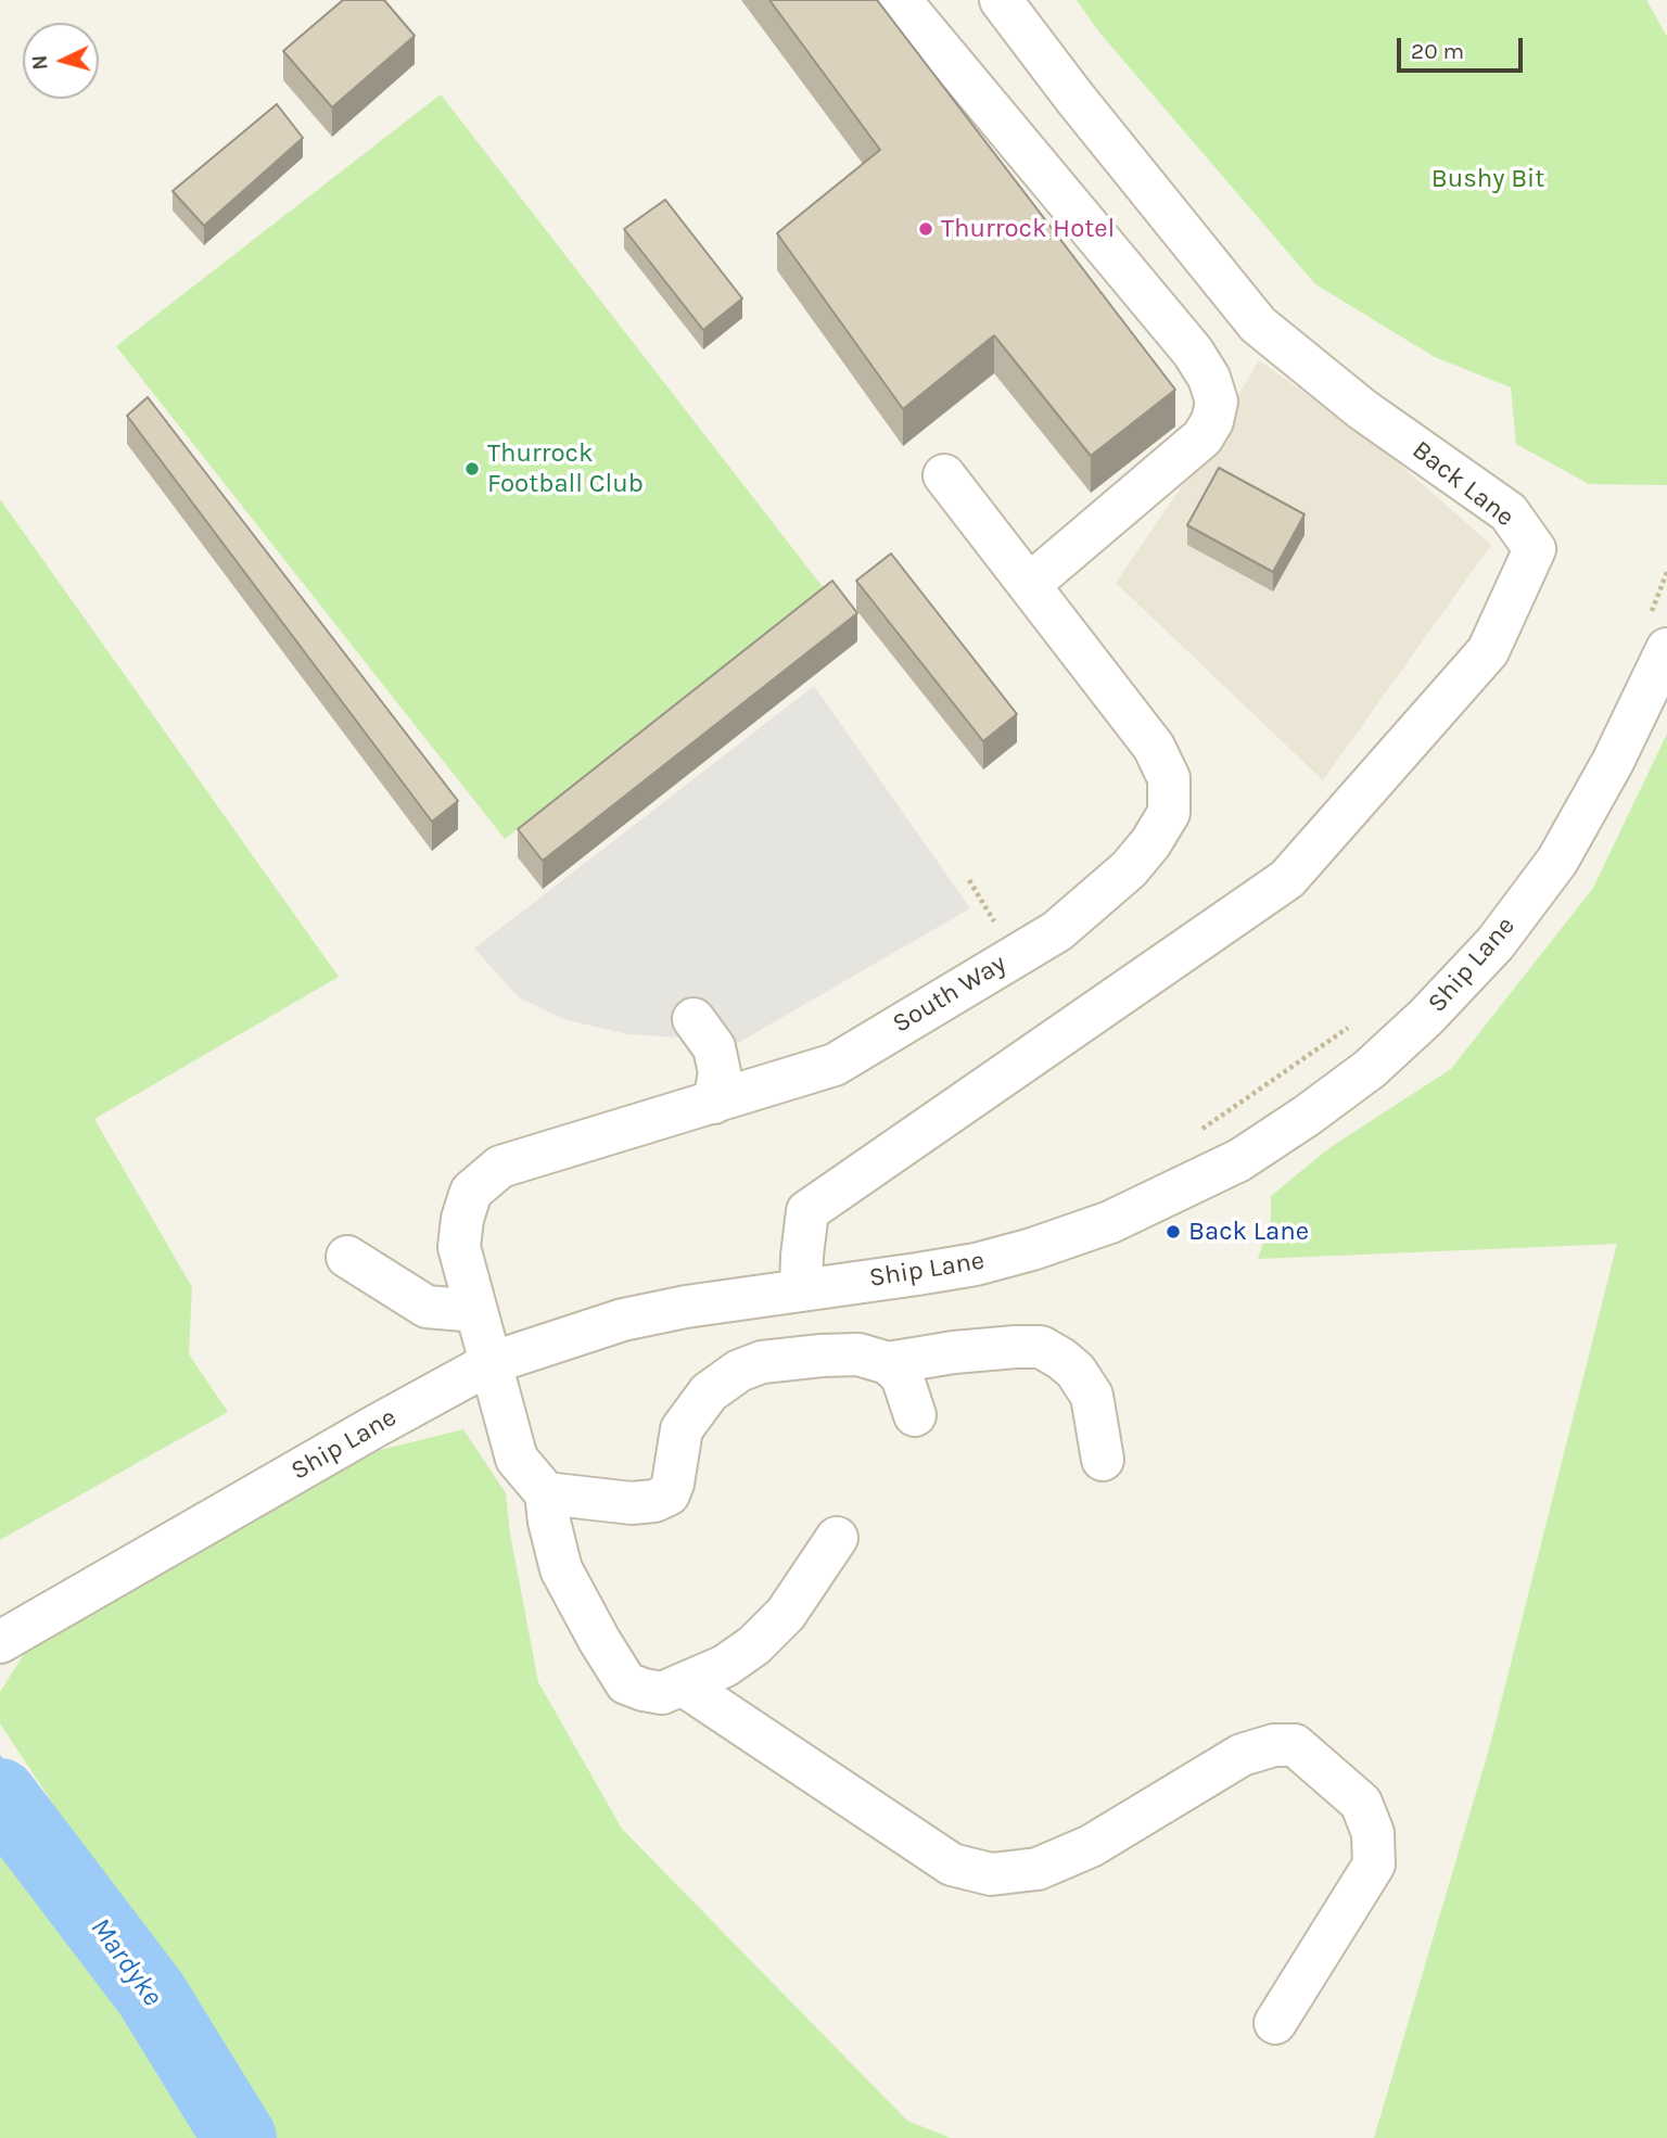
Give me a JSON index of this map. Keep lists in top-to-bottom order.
{
  "streets": {
    "street": ["Back Lane", "Ship Lane", "South Way"]
  },
  "crossings": [
    ["Back Lane", "Ship Lane"],
    ["Ship Lane", "South Way"]
  ],
  "water": ["Mardyke"],
  "parks": ["Bushy Bit"],
  "places": ["Thurrock Hotel", "Thurrock Football Club", "Back Lane"],
  "scale_bar": "20 m",
  "north": "left"
}
